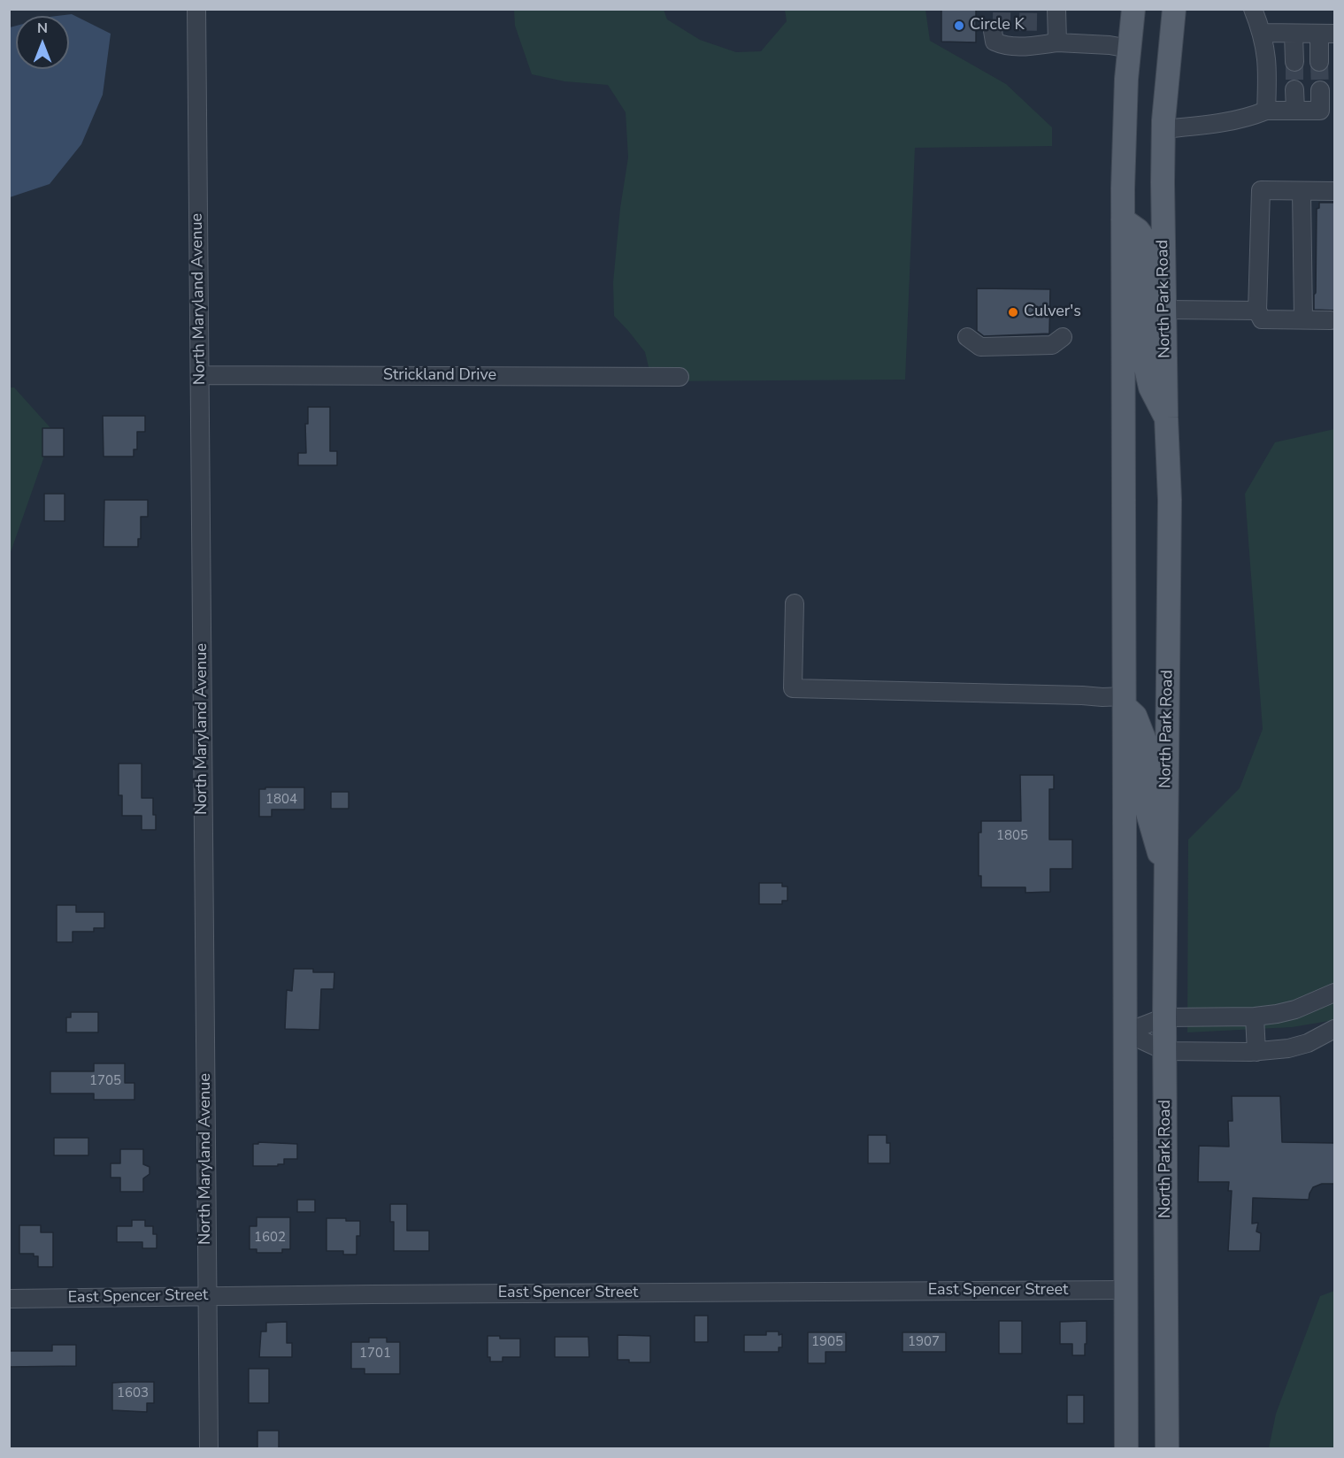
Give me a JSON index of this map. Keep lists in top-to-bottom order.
{
  "streets": {
    "main road": ["North Park Road"],
    "street": ["North Maryland Avenue", "Strickland Drive", "East Spencer Street"]
  },
  "crossings": [
    ["North Maryland Avenue", "Strickland Drive"],
    ["North Maryland Avenue", "East Spencer Street"]
  ],
  "places": ["Circle K", "Culver's"],
  "house_numbers": [
    "1804",
    "1805",
    "1705",
    "1602",
    "1905",
    "1907",
    "1701",
    "1603"
  ],
  "north": "top"
}
